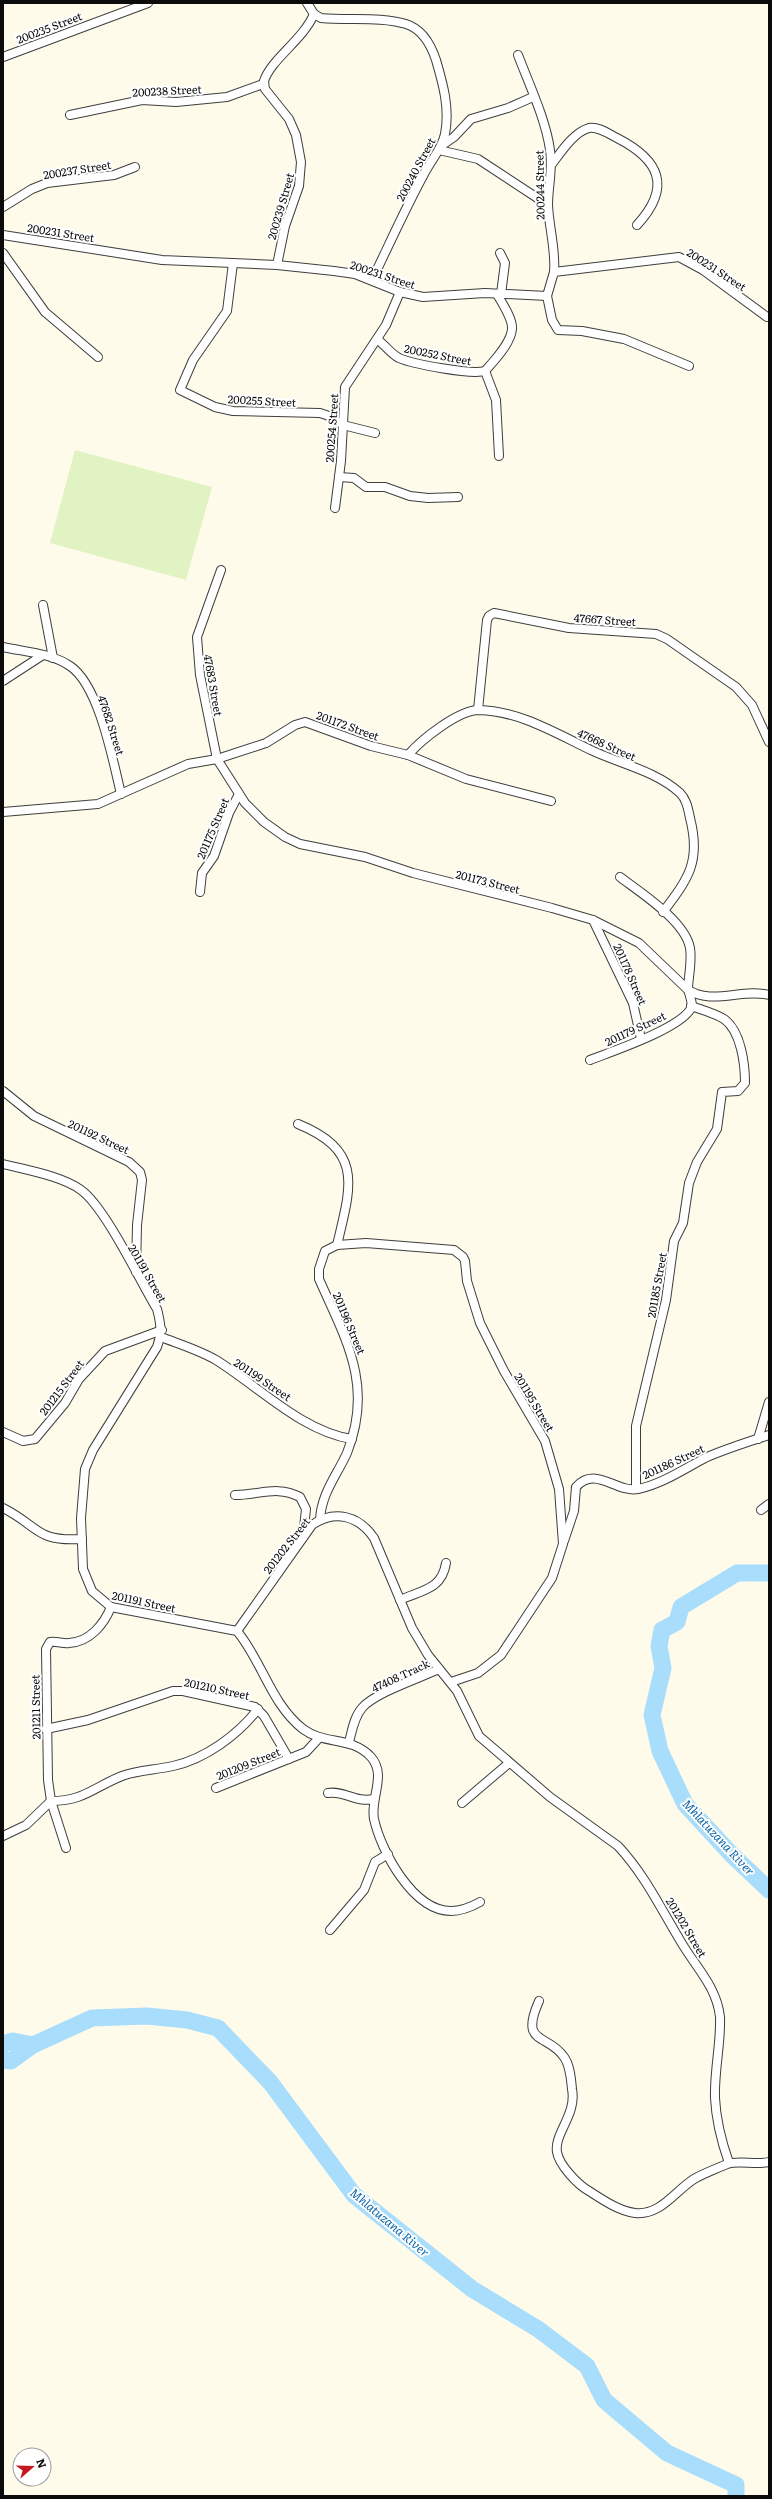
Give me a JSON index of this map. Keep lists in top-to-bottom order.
{
  "streets": {
    "street": [
      "200235 Street",
      "200238 Street",
      "200237 Street",
      "200240 Street",
      "200244 Street",
      "200239 Street",
      "200231 Street",
      "200252 Street",
      "200255 Street",
      "200254 Street",
      "47667 Street",
      "47683 Street",
      "47682 Street",
      "201172 Street",
      "47668 Street",
      "201175 Street",
      "201173 Street",
      "201178 Street",
      "201179 Street",
      "201192 Street",
      "201191 Street",
      "201185 Street",
      "201196 Street",
      "201199 Street",
      "201215 Street",
      "201195 Street",
      "201186 Street",
      "201202 Street",
      "47408 Track",
      "201210 Street",
      "201211 Street",
      "201209 Street"
    ]
  },
  "crossings": [
    ["200238 Street", "200239 Street"],
    ["200240 Street", "200231 Street"],
    ["200244 Street", "200231 Street"],
    ["200239 Street", "200231 Street"],
    ["200231 Street", "200252 Street"],
    ["200231 Street", "200255 Street"],
    ["200231 Street", "200254 Street"],
    ["200252 Street", "200254 Street"],
    ["200255 Street", "200254 Street"],
    ["47667 Street", "47668 Street"],
    ["47683 Street", "201172 Street"],
    ["47683 Street", "201173 Street"],
    ["47682 Street", "201172 Street"],
    ["201172 Street", "201173 Street"],
    ["201175 Street", "201173 Street"],
    ["201173 Street", "201178 Street"],
    ["201178 Street", "201179 Street"],
    ["201179 Street", "201185 Street"],
    ["201192 Street", "201191 Street"],
    ["201191 Street", "201199 Street"],
    ["201191 Street", "201215 Street"],
    ["201191 Street", "201202 Street"],
    ["201191 Street", "201211 Street"],
    ["201185 Street", "201186 Street"],
    ["201196 Street", "201199 Street"],
    ["201196 Street", "201195 Street"],
    ["201196 Street", "201202 Street"],
    ["201199 Street", "201215 Street"],
    ["201195 Street", "201186 Street"],
    ["201195 Street", "201202 Street"],
    ["201202 Street", "47408 Track"],
    ["201210 Street", "201211 Street"],
    ["201210 Street", "201209 Street"]
  ],
  "water": ["Mhlatuzana River"],
  "north": "right"
}
